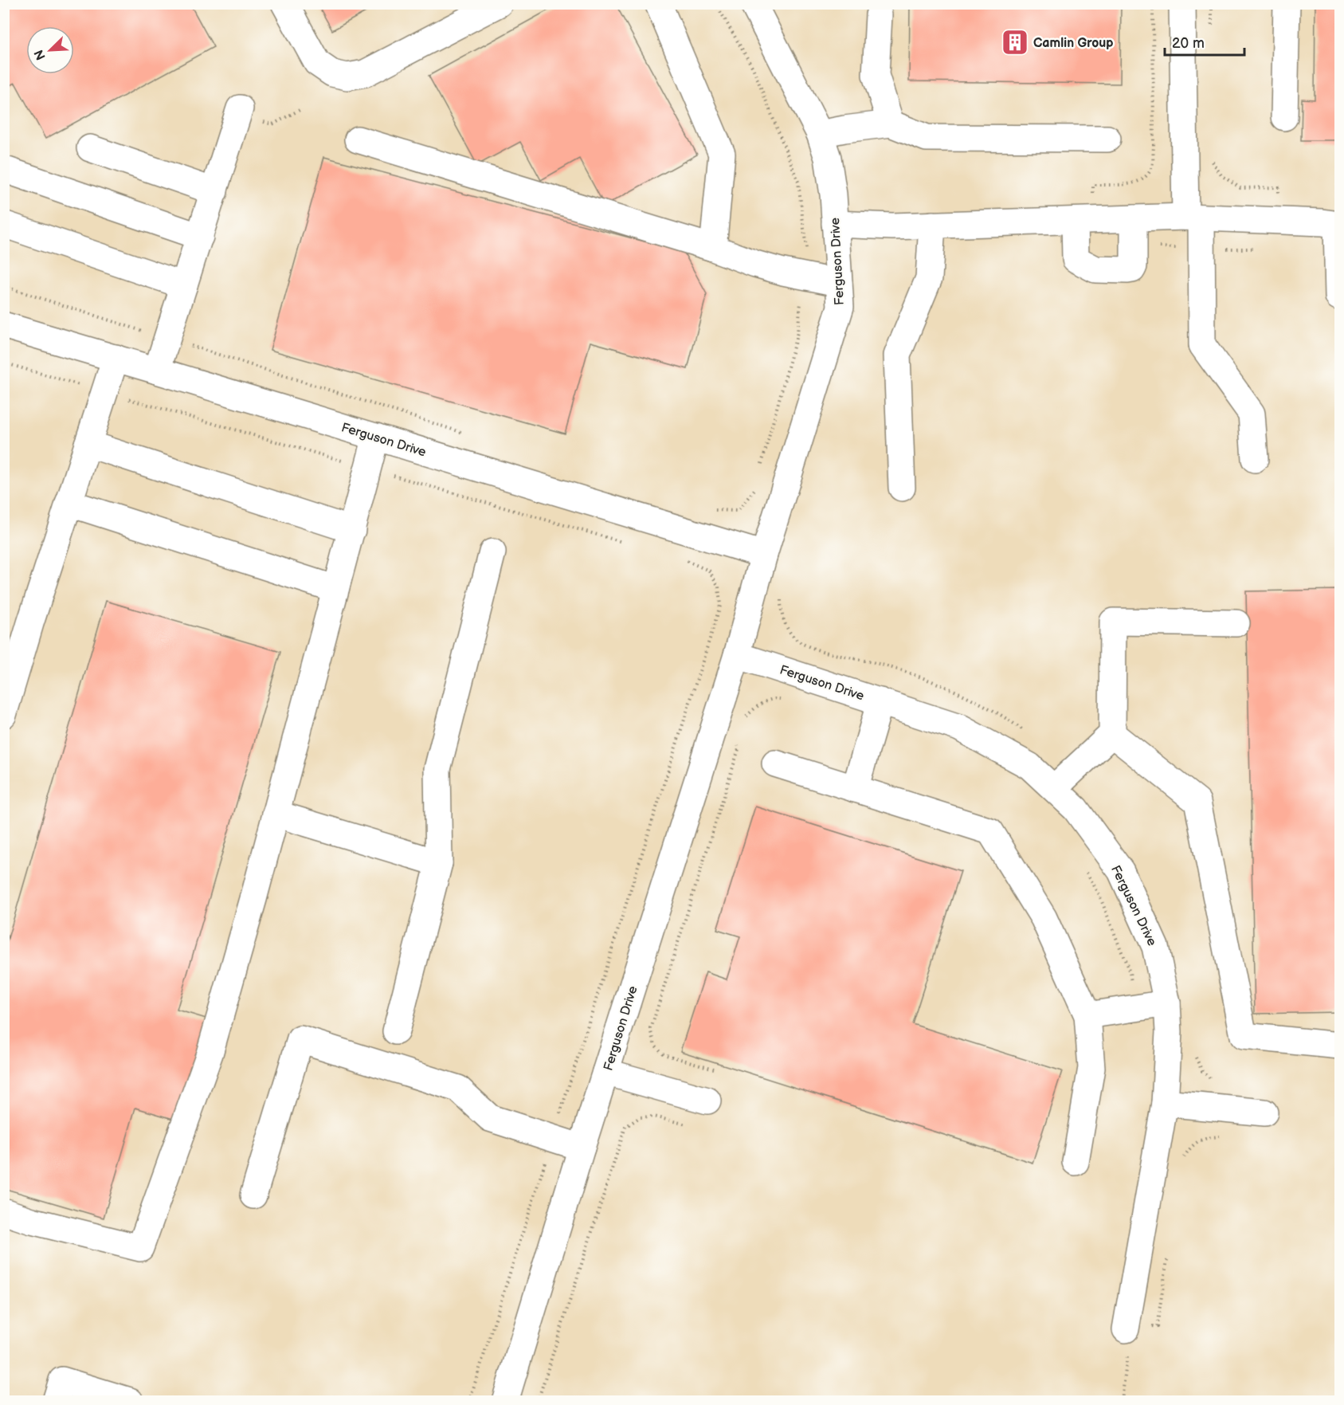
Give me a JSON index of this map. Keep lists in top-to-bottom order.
{
  "streets": {
    "street": ["Ferguson Drive"]
  },
  "places": {
    "building": ["Camlin Group"]
  },
  "scale_bar": "20 m",
  "north": "bottom left"
}
